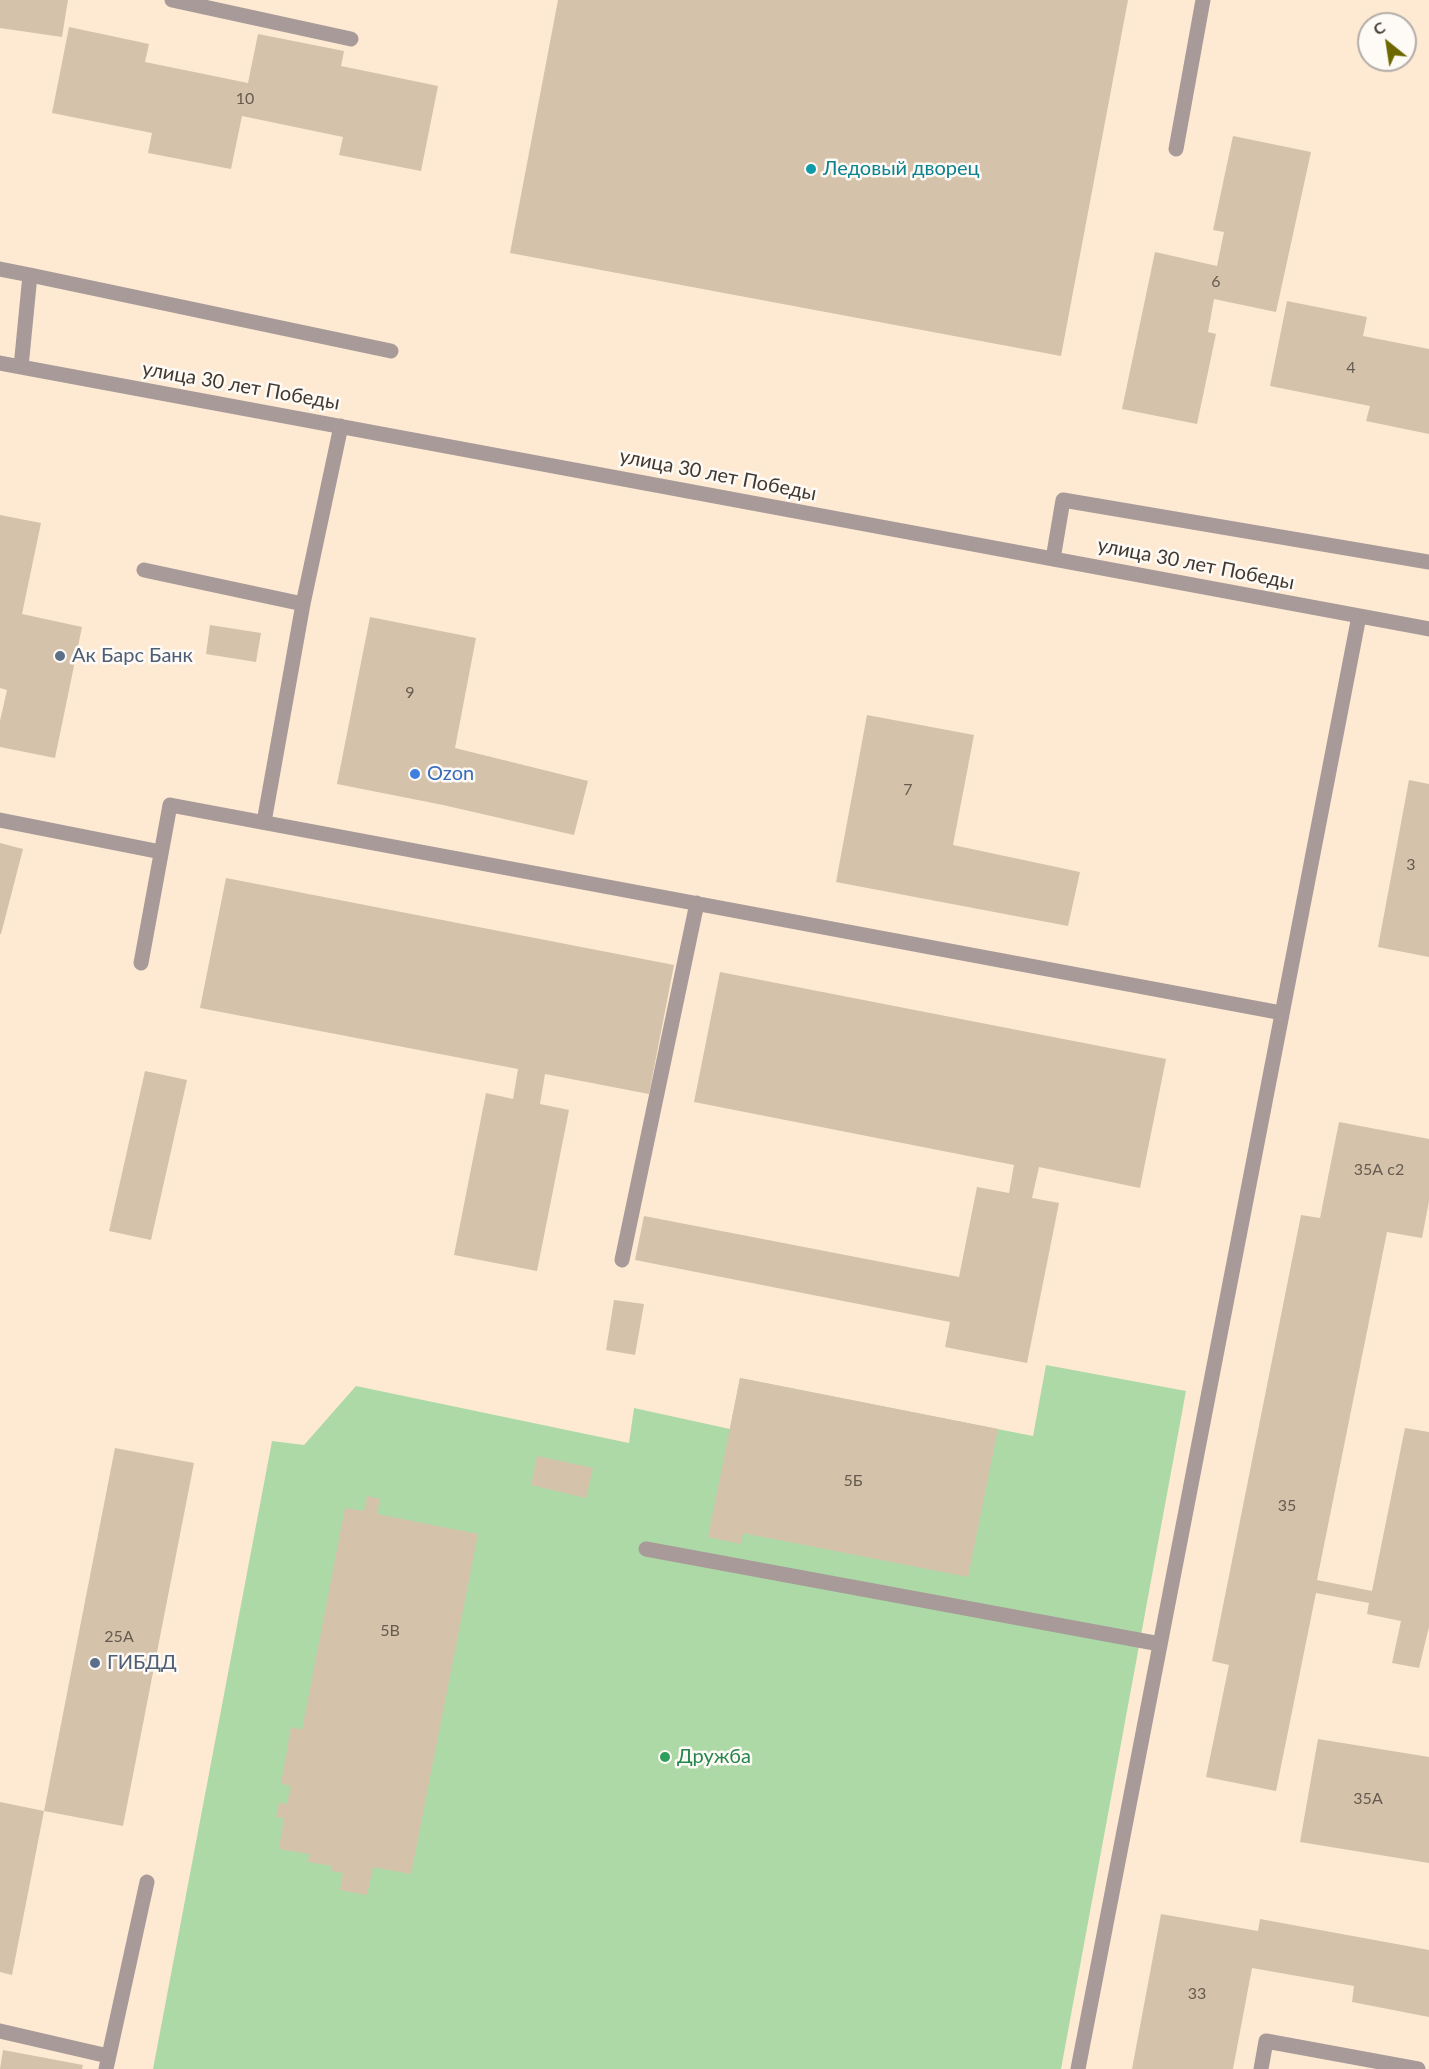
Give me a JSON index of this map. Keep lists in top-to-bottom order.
{
  "streets": {
    "street": ["улица 30 лет Победы"]
  },
  "places": [
    "Ледовый дворец",
    "Ак Барс Банк",
    "Ozon",
    "ГИБДД",
    "Дружба"
  ],
  "house_numbers": [
    "10",
    "6",
    "4",
    "9",
    "7",
    "3",
    "35А с2",
    "5Б",
    "35",
    "5В",
    "25А",
    "35А",
    "33"
  ],
  "north": "top left"
}
